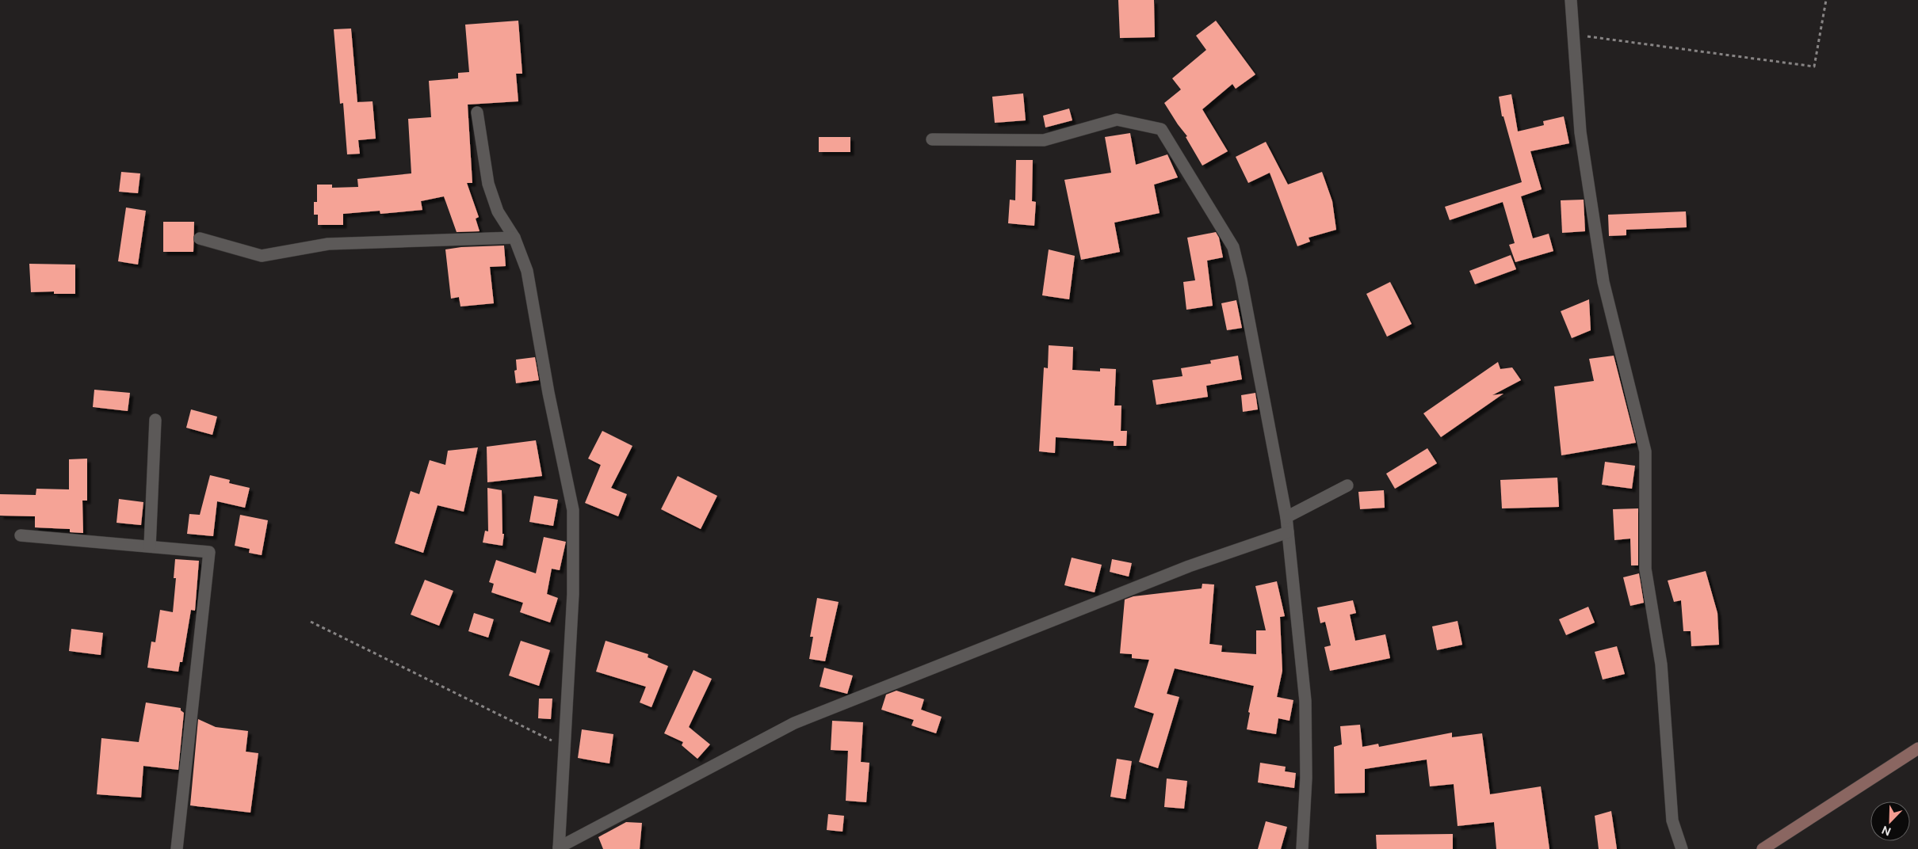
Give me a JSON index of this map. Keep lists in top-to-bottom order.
{
  "north": "bottom left"
}
